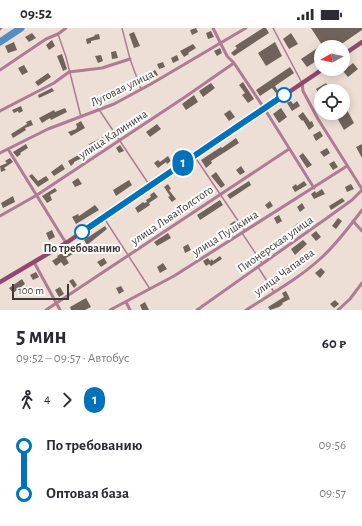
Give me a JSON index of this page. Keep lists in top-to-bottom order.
{
  "streets": {
    "street": [
      "Луговая улица",
      "улица Калинина",
      "улица Льва Толстого",
      "улица Пушкина",
      "Пионерская улица",
      "улица Чапаева"
    ]
  },
  "places": ["По требованию"],
  "lines": ["bus line 1"],
  "scale_bar": "100 m",
  "north": "left",
  "page": {
    "status": "09:52",
    "on_map": "1",
    "scale": "100 m",
    "heading": ["5 мин", "09:52 – 09:57 · Автобус", "60 ₽"],
    "legs": ["4", "1"],
    "list": [
      {
        "name": "По требованию",
        "value": "09:56"
      },
      {
        "name": "Оптовая база",
        "value": "09:57"
      }
    ]
  }
}
